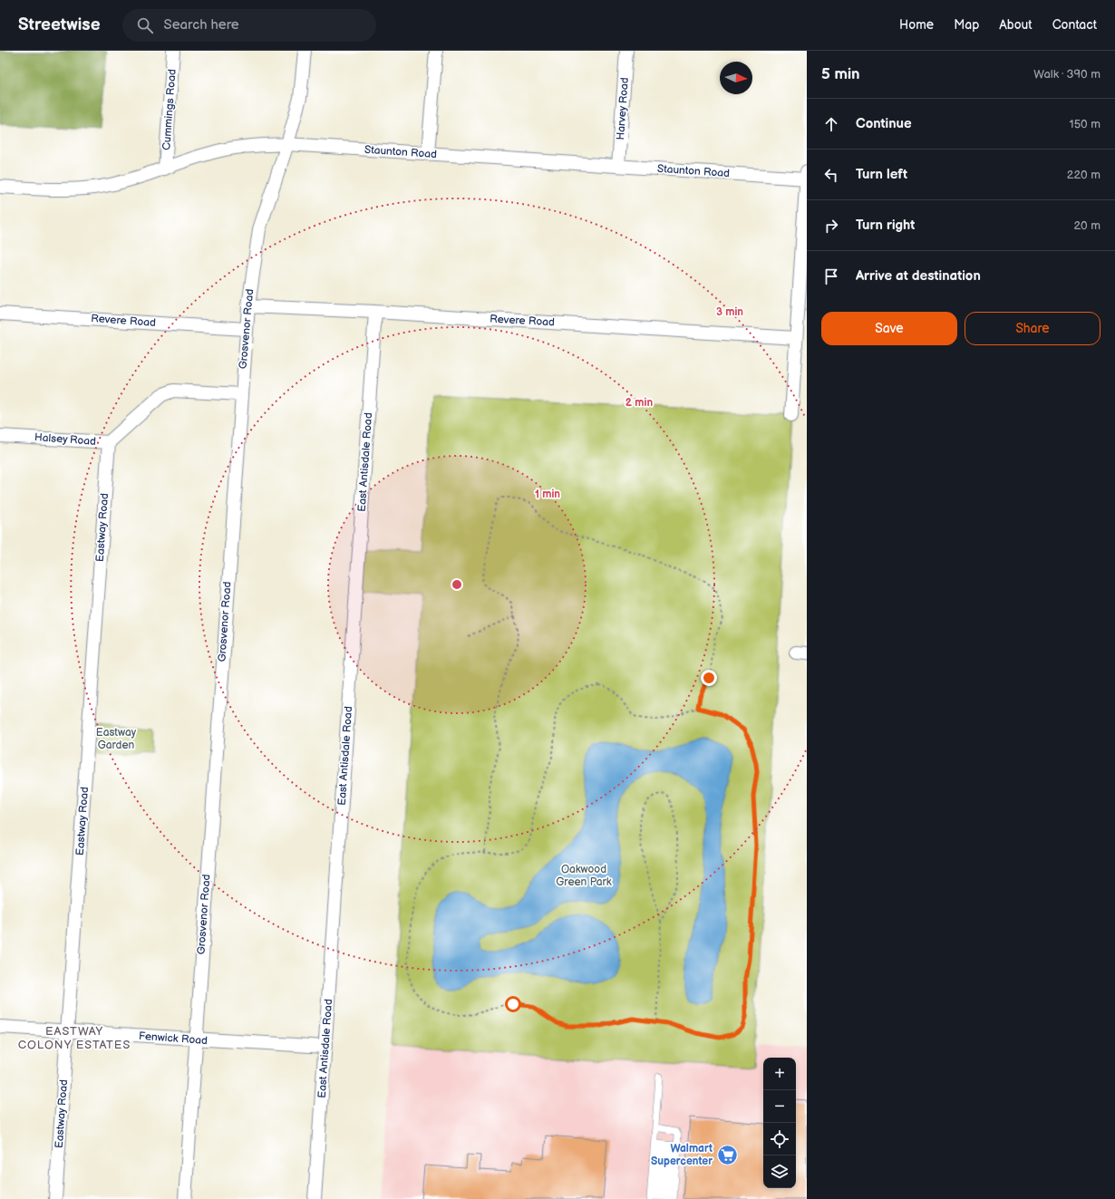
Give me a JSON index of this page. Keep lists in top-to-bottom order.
{
  "streets": {
    "street": [
      "Harvey Road",
      "Cummings Road",
      "Staunton Road",
      "Revere Road",
      "Grosvenor Road",
      "Halsey Road",
      "East Antisdale Road",
      "Eastway Road",
      "Fenwick Road"
    ]
  },
  "crossings": [
    ["Harvey Road", "Staunton Road"],
    ["Cummings Road", "Staunton Road"],
    ["Staunton Road", "Grosvenor Road"],
    ["Revere Road", "Grosvenor Road"],
    ["Revere Road", "East Antisdale Road"],
    ["Grosvenor Road", "Halsey Road"],
    ["Grosvenor Road", "Fenwick Road"],
    ["Halsey Road", "Eastway Road"],
    ["East Antisdale Road", "Fenwick Road"],
    ["Eastway Road", "Fenwick Road"]
  ],
  "districts": ["EASTWAY COLONY ESTATES"],
  "parks": ["Eastway Garden", "Oakwood Green Park"],
  "places": {
    "supermarket": ["Walmart Supercenter"]
  },
  "north": "right",
  "page": {
    "header": "Streetwise",
    "search": "Search here",
    "nav": [
      "Home",
      "Map",
      "About",
      "Contact"
    ],
    "heading": ["5 min", "Walk · 390 m"],
    "list": [
      ["Continue", "150 m"],
      ["Turn left", "220 m"],
      ["Turn right", "20 m"],
      "Arrive at destination"
    ],
    "buttons": ["Save", "Share"],
    "map_buttons": ["+", "−"]
  },
  "rings": ["3 min", "2 min", "1 min"]
}
